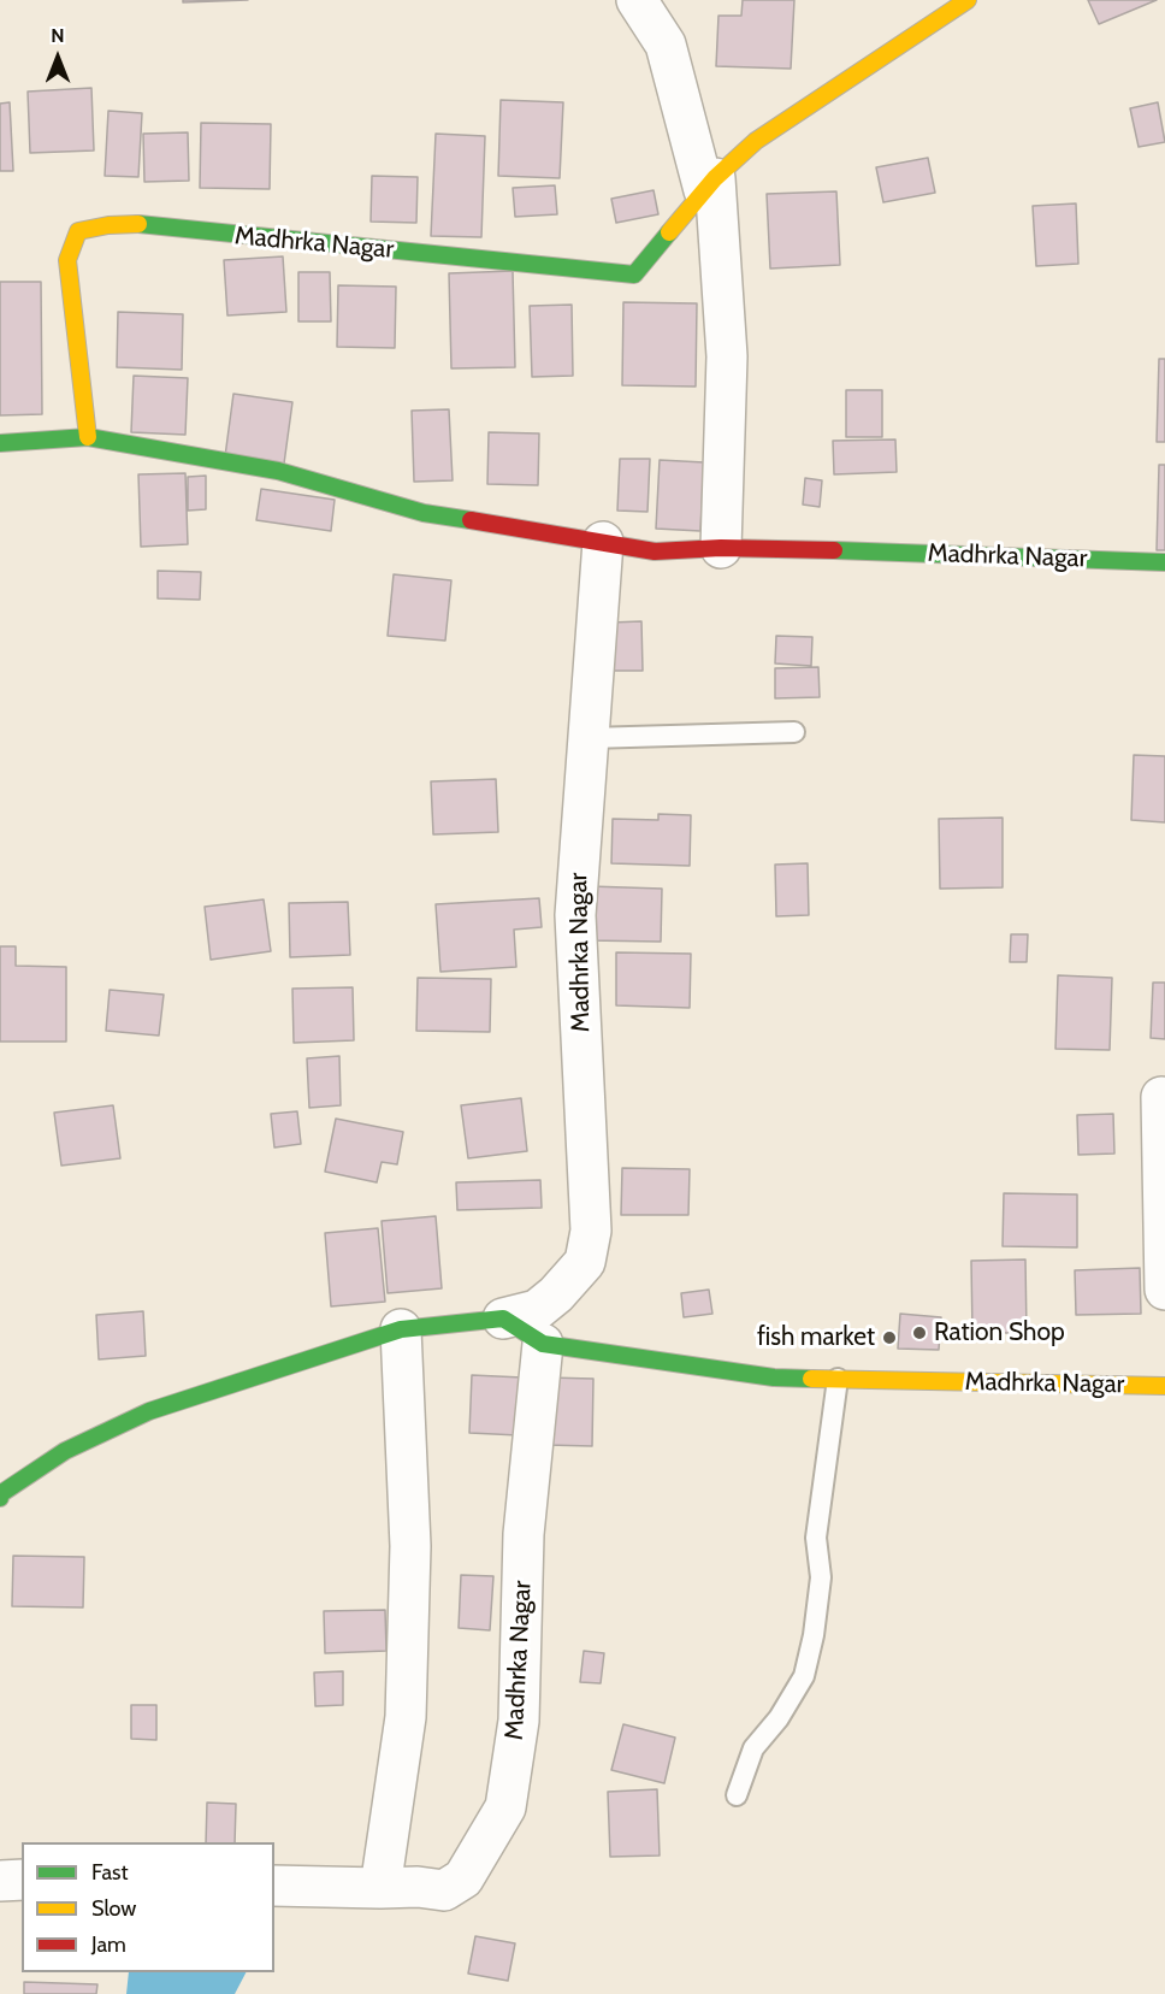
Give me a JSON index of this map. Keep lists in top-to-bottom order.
{
  "streets": {
    "street": ["Madhrka Nagar"]
  },
  "places": ["Ration Shop", "fish market"],
  "legend": ["Fast", "Slow", "Jam"],
  "north": "top"
}
